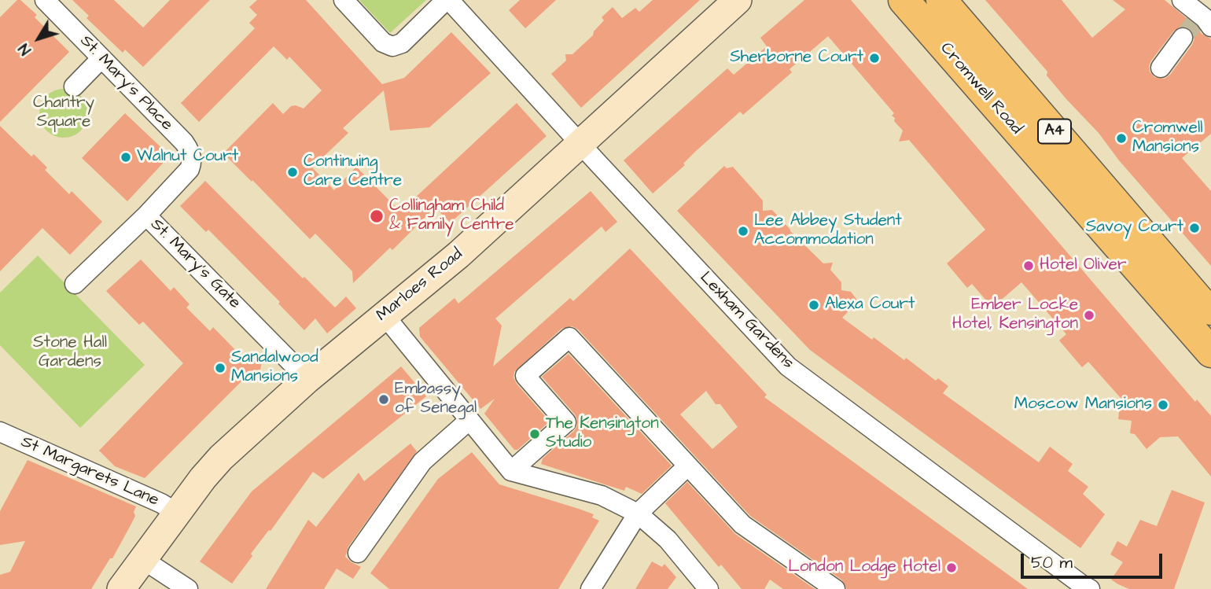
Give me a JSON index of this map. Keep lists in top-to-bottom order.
{
  "streets": {
    "highway": ["Cromwell Road", "A4"],
    "street": [
      "St. Mary's Place",
      "St. Mary's Gate",
      "Marloes Road",
      "Lexham Gardens",
      "St Margarets Lane"
    ]
  },
  "crossings": [
    ["St. Mary's Place", "St. Mary's Gate"],
    ["St. Mary's Gate", "Marloes Road"],
    ["Marloes Road", "Lexham Gardens"],
    ["Marloes Road", "St Margarets Lane"]
  ],
  "parks": ["Chantry Square", "Stone Hall Gardens"],
  "places": [
    "Sherborne Court",
    "Cromwell Mansions",
    "Walnut Court",
    "Continuing Care Centre",
    "Collingham Child & Family Centre",
    "Savoy Court",
    "Lee Abbey Student Accommodation",
    "Hotel Oliver",
    "Alexa Court",
    "Ember Locke Hotel, Kensington",
    "Sandalwood Mansions",
    "Embassy of Senegal",
    "Moscow Mansions",
    "The Kensington Studio",
    "London Lodge Hotel"
  ],
  "scale_bar": "50 m",
  "north": "bottom left"
}
